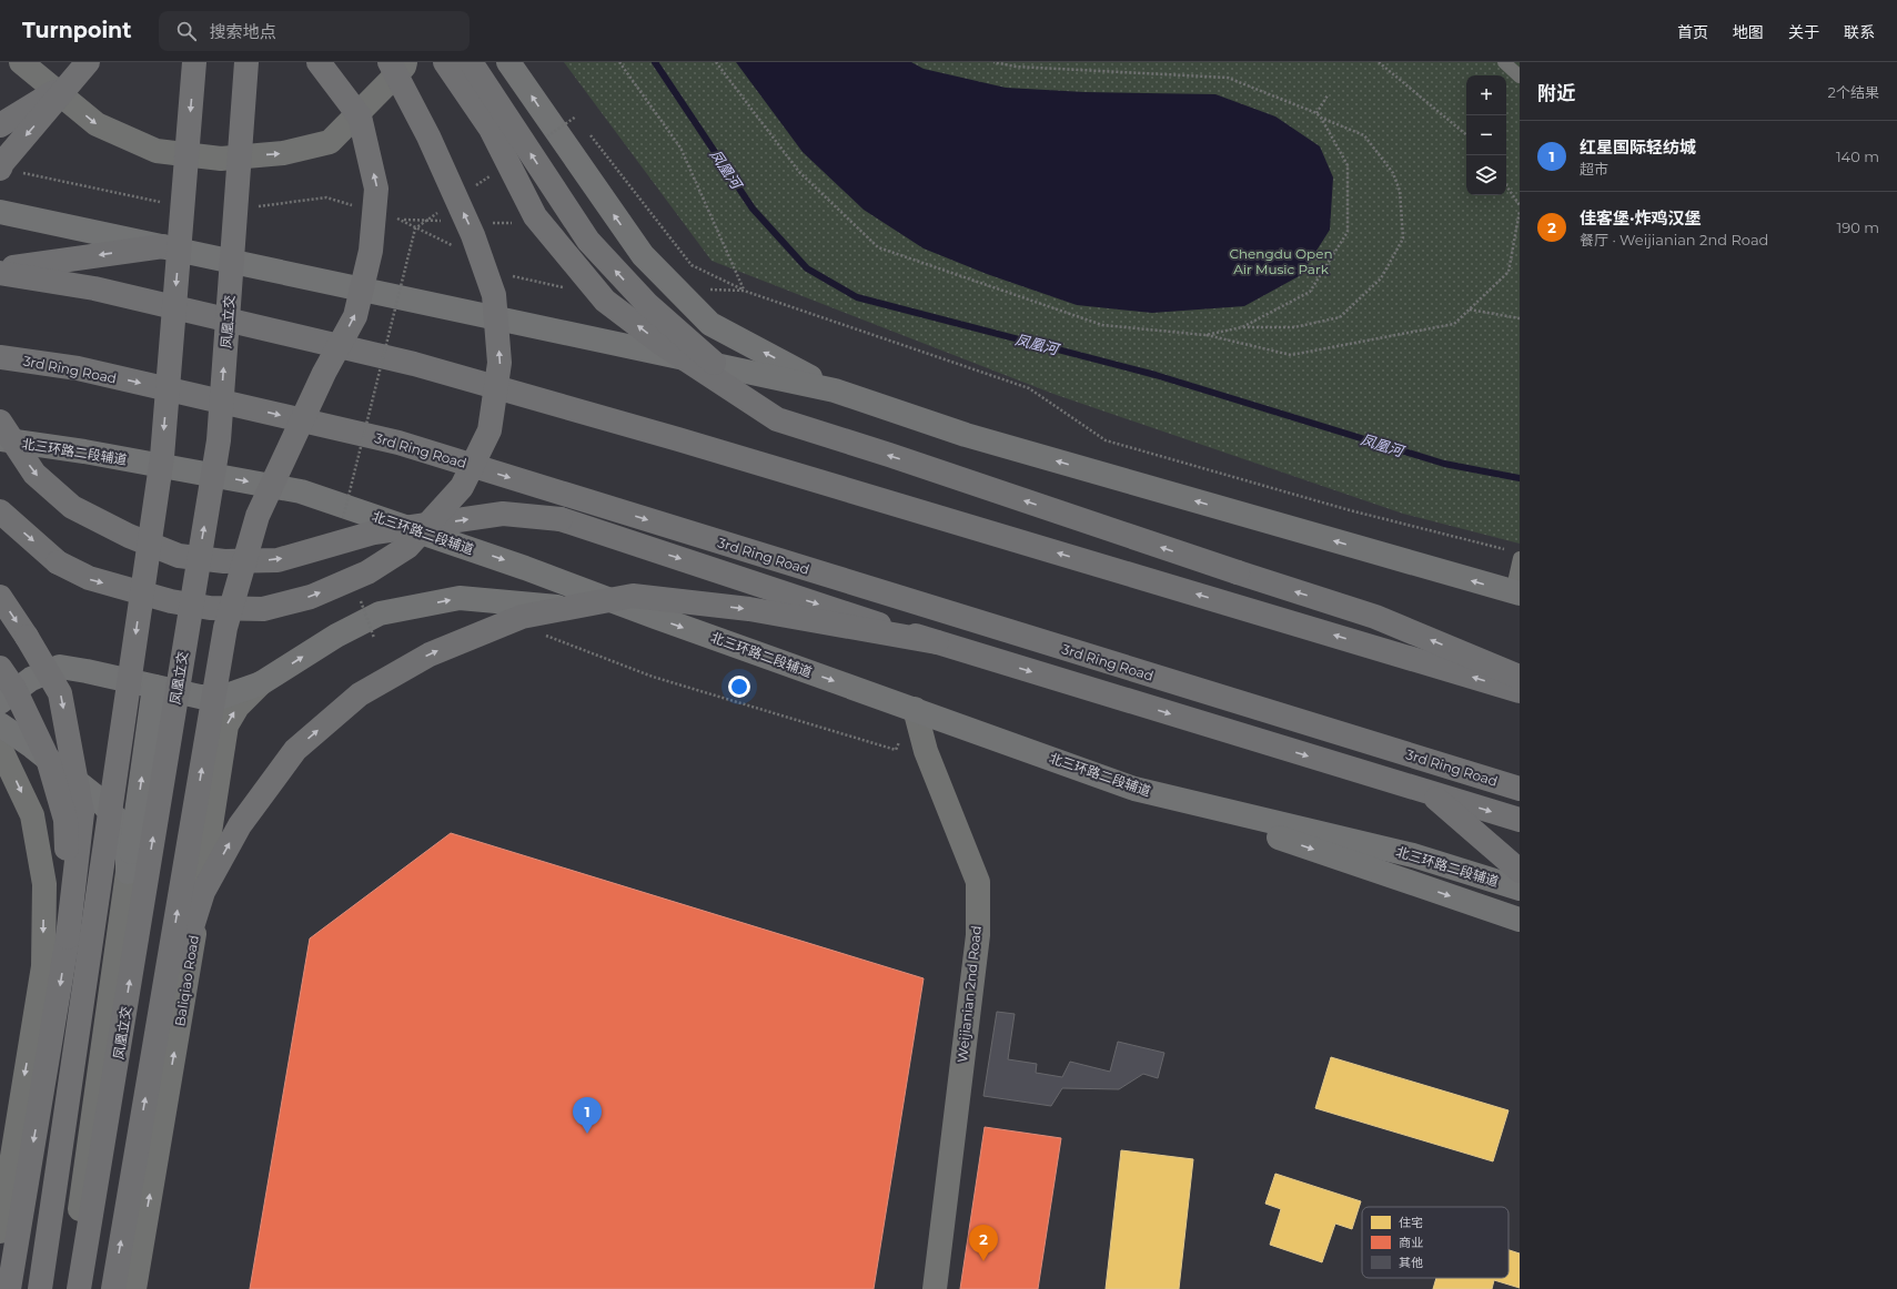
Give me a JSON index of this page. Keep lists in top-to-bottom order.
{
  "streets": {
    "highway": ["凤凰立交", "3rd Ring Road"],
    "main road": ["北三环路二段辅道"],
    "street": ["Baliqiao Road", "Weijianian 2nd Road"]
  },
  "crossings": [
    ["北三环路二段辅道", "Weijianian 2nd Road"]
  ],
  "water": ["凤凰河"],
  "parks": ["Chengdu Open Air Music Park"],
  "legend": ["住宅", "商业", "其他"],
  "page": {
    "header": "Turnpoint",
    "search": "搜索地点",
    "nav": [
      "首页",
      "地图",
      "关于",
      "联系"
    ],
    "heading": ["附近", "2个结果"],
    "map_buttons": ["+", "−"],
    "list": [
      {
        "mark": "1",
        "name": "红星国际轻纺城",
        "note": "超市",
        "value": "140 m"
      },
      {
        "mark": "2",
        "name": "佳客堡·炸鸡汉堡",
        "note": "餐厅 · Weijianian 2nd Road",
        "value": "190 m"
      }
    ],
    "pins": ["1", "2"]
  }
}
